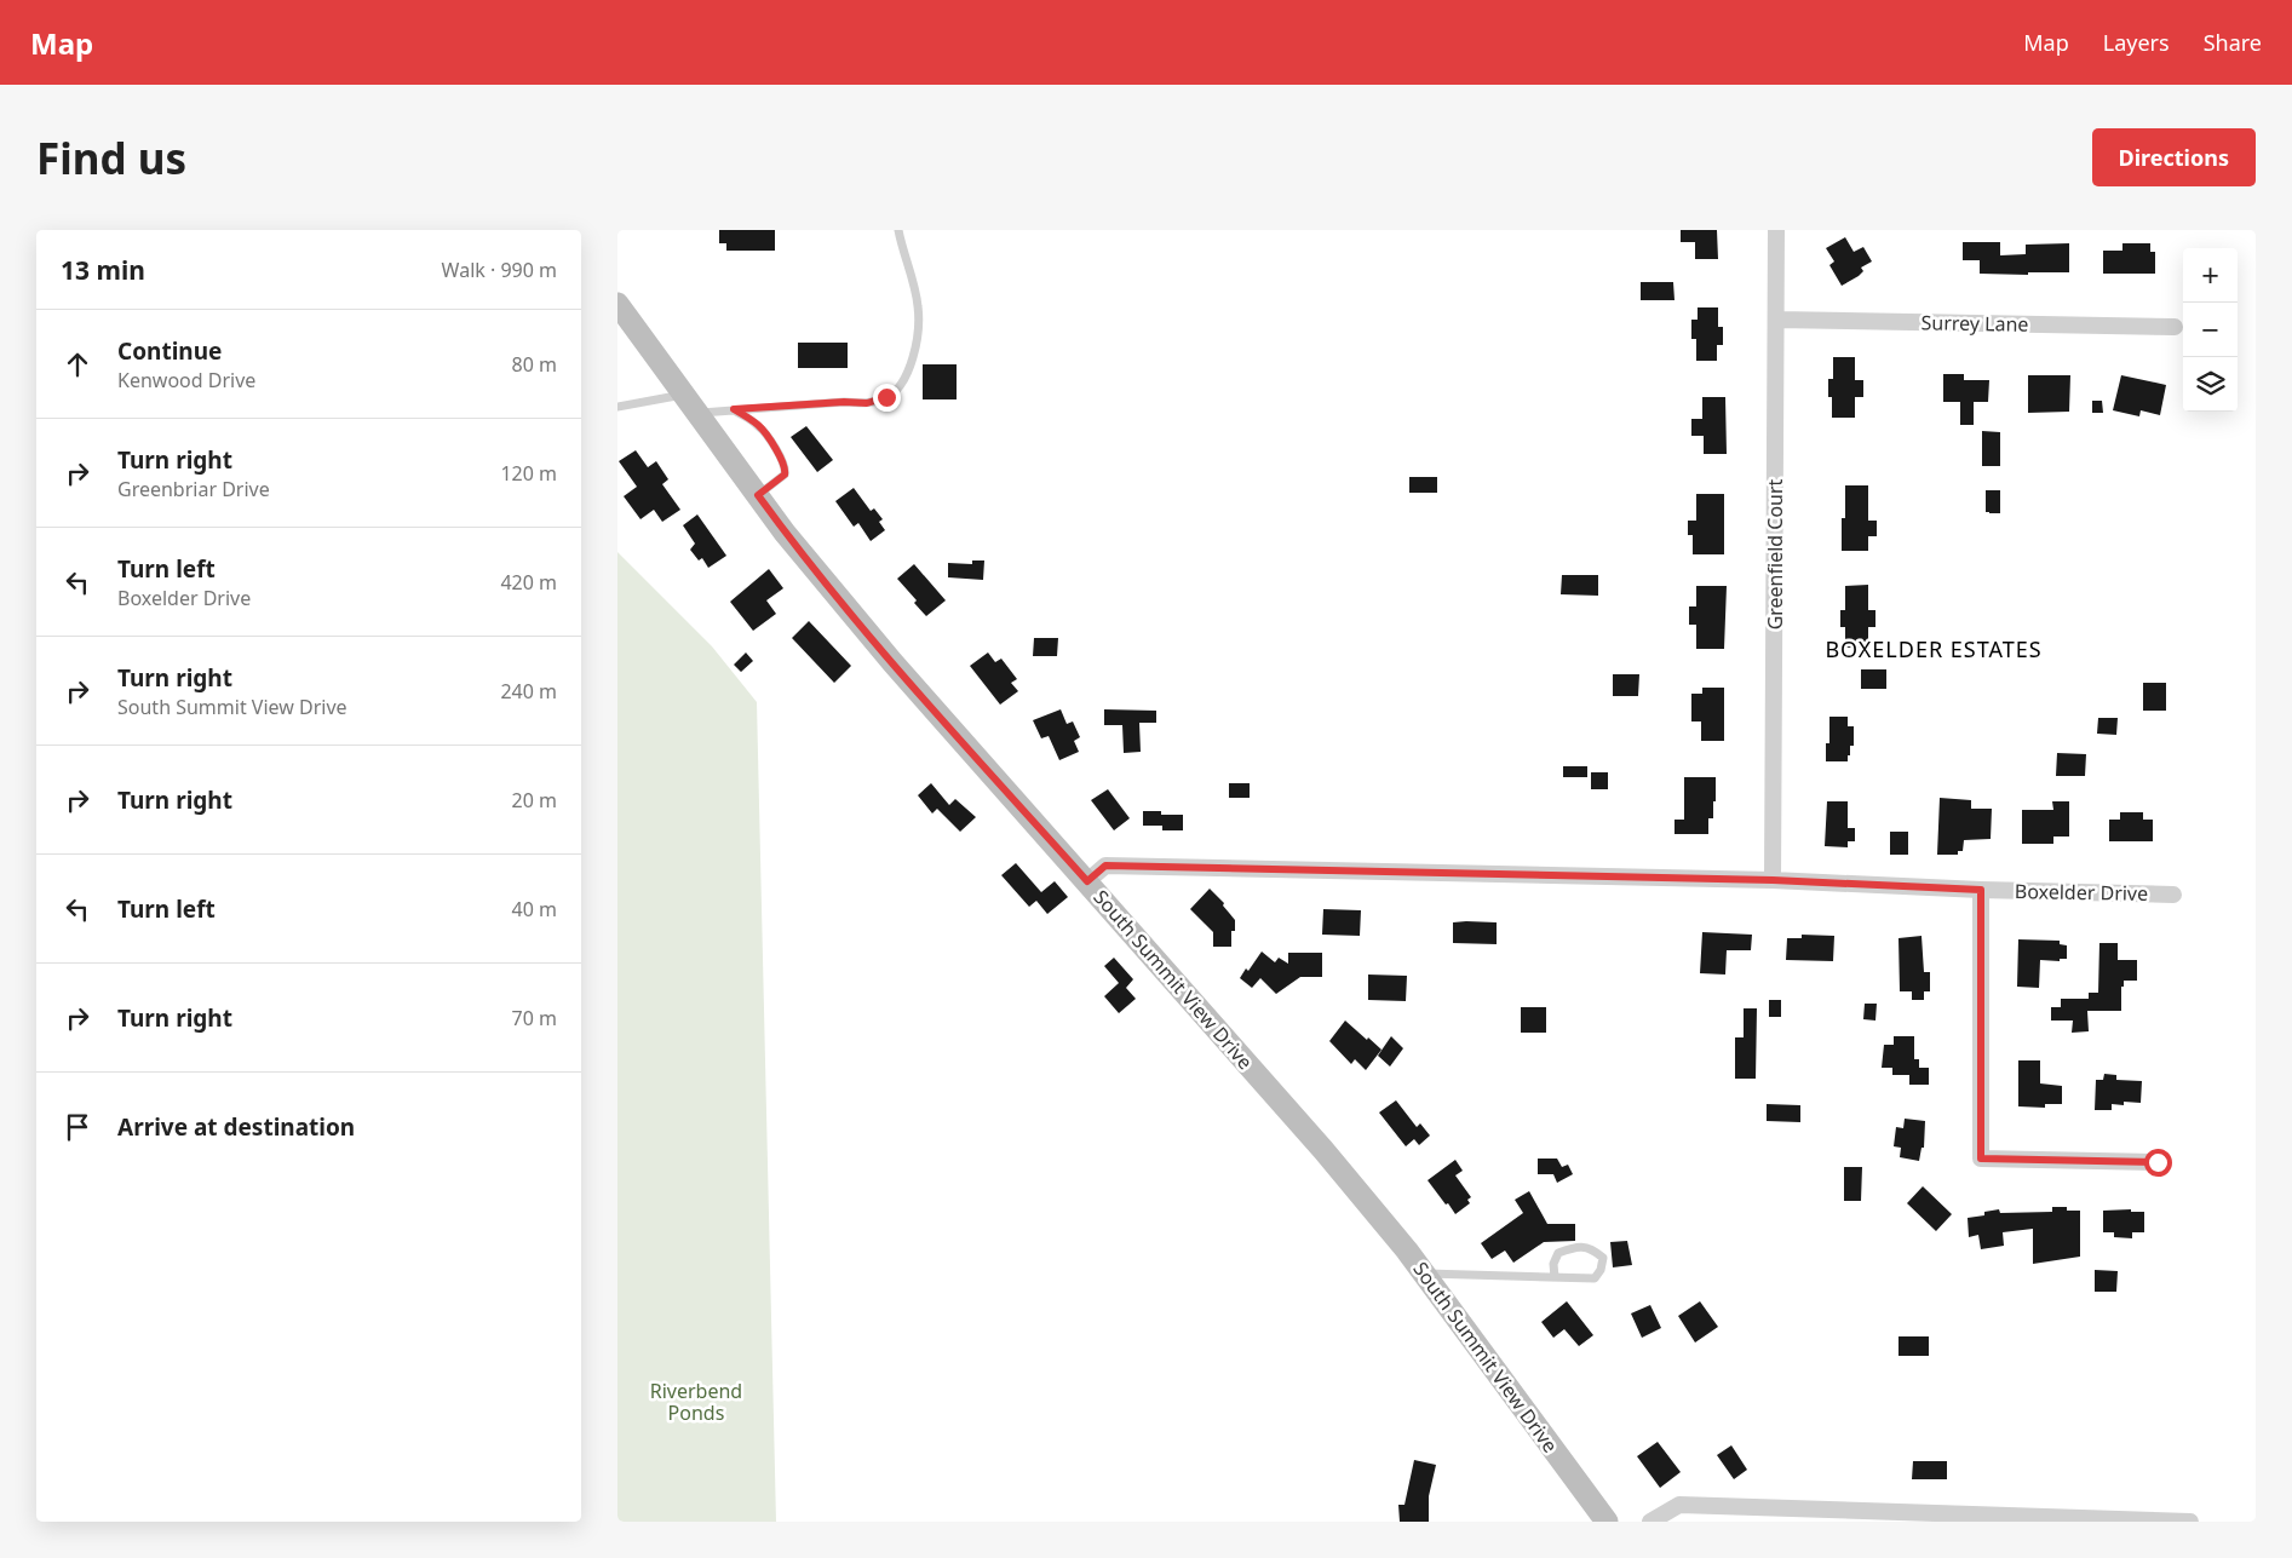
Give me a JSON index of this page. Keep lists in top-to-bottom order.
{
  "streets": {
    "street": [
      "Surrey Lane",
      "Greenfield Court",
      "Boxelder Drive",
      "South Summit View Drive"
    ]
  },
  "crossings": [
    ["Surrey Lane", "Greenfield Court"],
    ["Greenfield Court", "Boxelder Drive"],
    ["Boxelder Drive", "South Summit View Drive"]
  ],
  "districts": ["BOXELDER ESTATES"],
  "parks": ["Riverbend Ponds"],
  "page": {
    "header": "Map",
    "nav": ["Map", "Layers", "Share"],
    "buttons": "Directions",
    "title": "Find us",
    "heading": ["13 min", "Walk · 990 m"],
    "map_buttons": ["+", "−"],
    "list": [
      ["Continue", "Kenwood Drive", "80 m"],
      ["Turn right", "Greenbriar Drive", "120 m"],
      ["Turn left", "Boxelder Drive", "420 m"],
      ["Turn right", "South Summit View Drive", "240 m"],
      ["Turn right", "20 m"],
      ["Turn left", "40 m"],
      ["Turn right", "70 m"],
      "Arrive at destination"
    ]
  }
}
